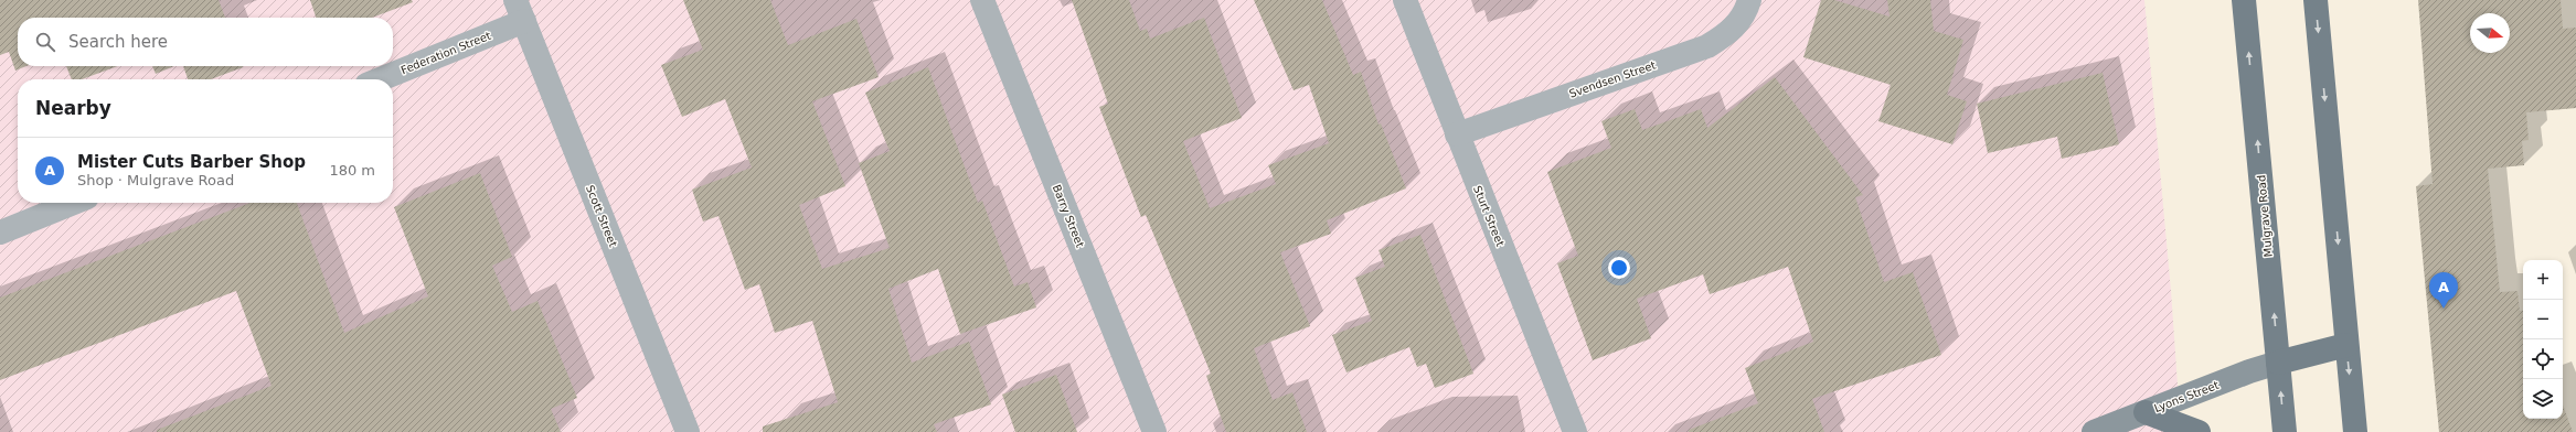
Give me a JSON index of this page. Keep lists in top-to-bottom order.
{
  "streets": {
    "main road": ["Mulgrave Road"],
    "street": [
      "Federation Street",
      "Svendsen Street",
      "Scott Street",
      "Barry Street",
      "Sturt Street",
      "Lyons Street"
    ]
  },
  "crossings": [
    ["Federation Street", "Scott Street"],
    ["Svendsen Street", "Sturt Street"],
    ["Mulgrave Road", "Lyons Street"]
  ],
  "north": "right",
  "page": {
    "search": "Search here",
    "heading": "Nearby",
    "list": [
      {
        "mark": "A",
        "name": "Mister Cuts Barber Shop",
        "note": "Shop · Mulgrave Road",
        "value": "180 m"
      }
    ],
    "map_buttons": ["+", "−"],
    "pins": "A"
  }
}
